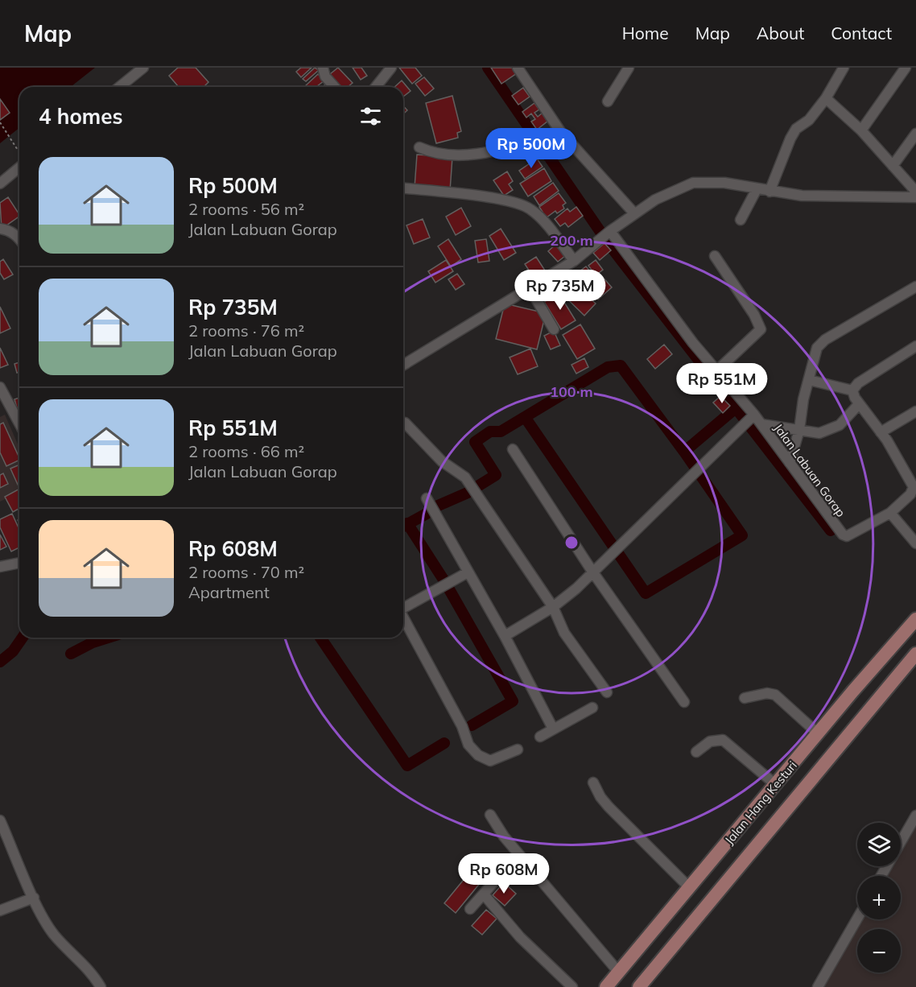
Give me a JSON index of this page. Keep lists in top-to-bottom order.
{
  "streets": {
    "main road": ["Jalan Hang Kesturi"],
    "street": ["Jalan Labuan Gorap"]
  },
  "page": {
    "header": "Map",
    "nav": [
      "Home",
      "Map",
      "About",
      "Contact"
    ],
    "heading": "4 homes",
    "price": [
      "Rp 500M",
      "Rp 735M",
      "Rp 551M",
      "Rp 608M"
    ],
    "list": [
      {
        "name": "Rp 500M",
        "note": "2 rooms · 56 m² · Jalan Labuan Gorap"
      },
      {
        "name": "Rp 735M",
        "note": "2 rooms · 76 m² · Jalan Labuan Gorap"
      },
      {
        "name": "Rp 551M",
        "note": "2 rooms · 66 m² · Jalan Labuan Gorap"
      },
      {
        "name": "Rp 608M",
        "note": "2 rooms · 70 m² · Apartment"
      }
    ],
    "map_buttons": ["+", "−"]
  },
  "rings": ["200 m", "100 m"]
}
